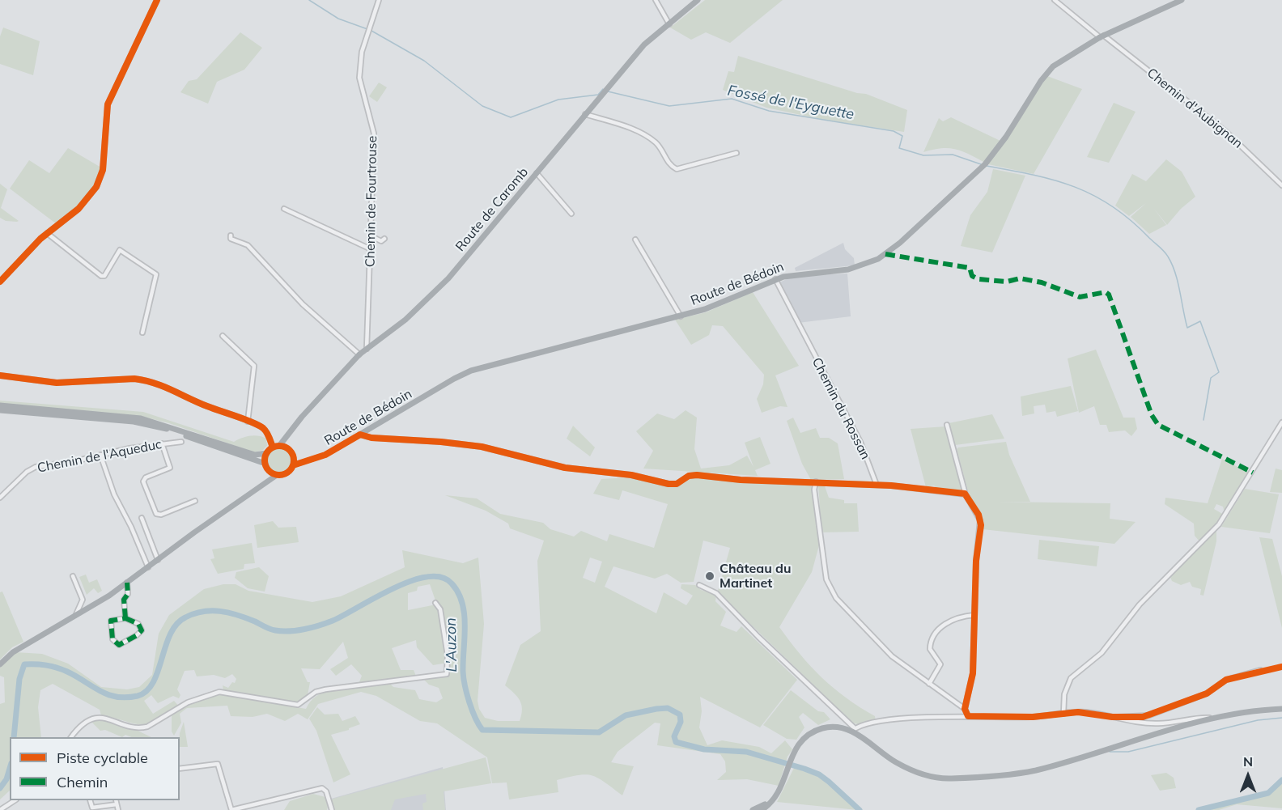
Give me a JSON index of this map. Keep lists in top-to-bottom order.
{
  "streets": {
    "main road": ["Route de Caromb", "Route de Bédoin"],
    "street": [
      "Chemin d'Aubignan",
      "Chemin de Fourtrouse",
      "Chemin du Rossan",
      "Chemin de l'Aqueduc"
    ]
  },
  "crossings": [
    ["Chemin d'Aubignan", "Route de Bédoin"],
    ["Chemin de Fourtrouse", "Route de Caromb"],
    ["Route de Caromb", "Route de Bédoin"],
    ["Route de Bédoin", "Chemin du Rossan"]
  ],
  "water": ["Fossé de l'Eyguette", "L'Auzon"],
  "places": ["Château du Martinet"],
  "legend": ["Piste cyclable", "Chemin"],
  "north": "top"
}
